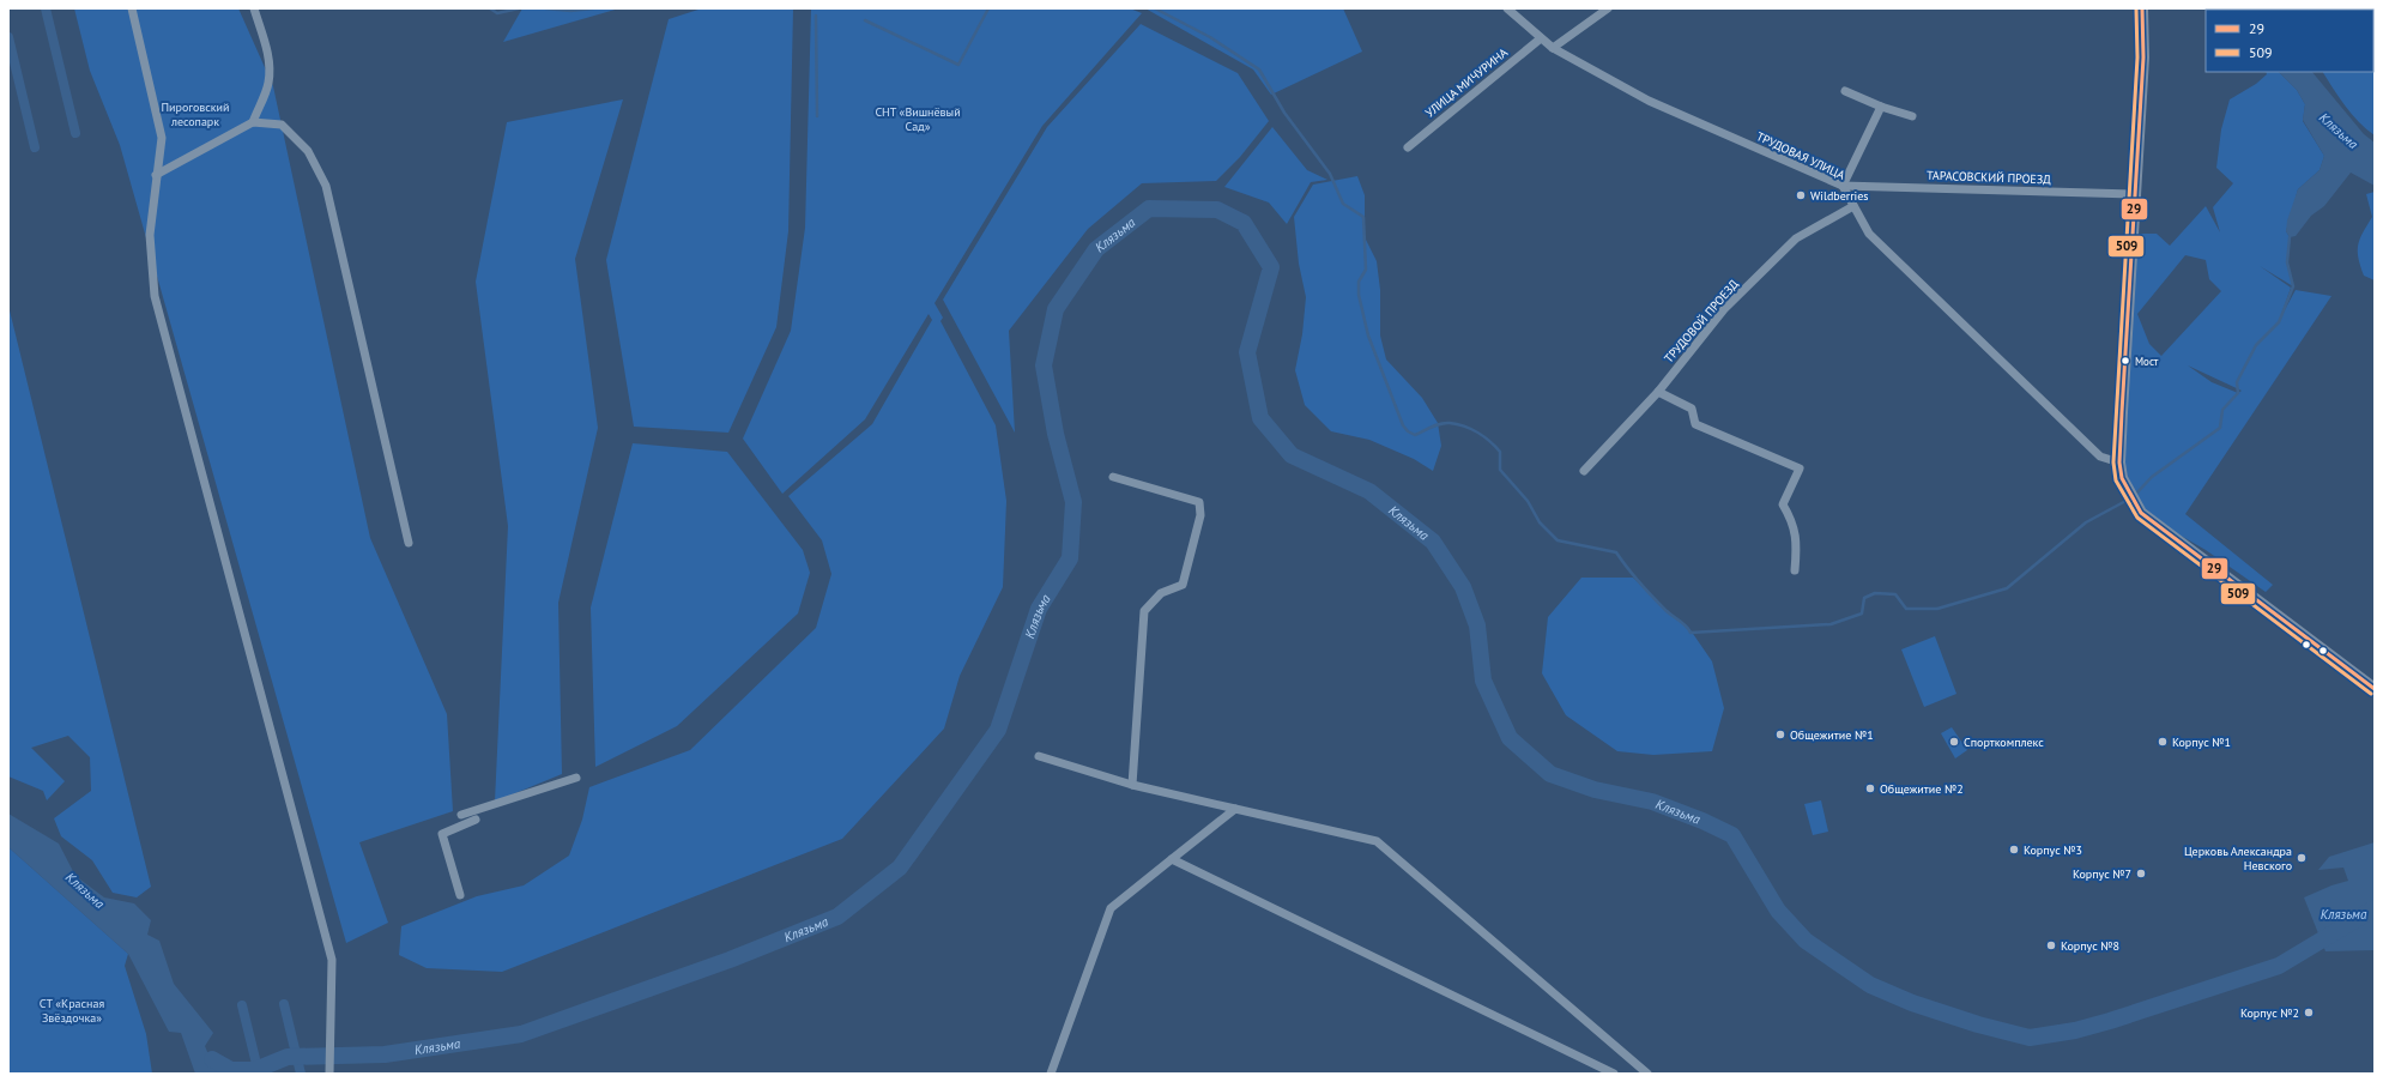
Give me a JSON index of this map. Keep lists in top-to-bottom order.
{
  "streets": {
    "street": [
      "УЛИЦА МИЧУРИНА",
      "ТРУДОВАЯ УЛИЦА",
      "ТАРАСОВСКИЙ ПРОЕЗД",
      "ТРУДОВОЙ ПРОЕЗД"
    ]
  },
  "crossings": [
    ["УЛИЦА МИЧУРИНА", "ТРУДОВАЯ УЛИЦА"],
    ["ТРУДОВАЯ УЛИЦА", "ТАРАСОВСКИЙ ПРОЕЗД"],
    ["ТРУДОВАЯ УЛИЦА", "ТРУДОВОЙ ПРОЕЗД"]
  ],
  "water": ["Клязьма"],
  "parks": ["Пироговский лесопарк", "СНТ «Вишнёвый Сад»", "СТ «Красная Звёздочка»"],
  "places": [
    "Wildberries",
    "Мост",
    "Общежитие №1",
    "Спорткомплекс",
    "Корпус №1",
    "Общежитие №2",
    "Корпус №3",
    "Церковь Александра Невского",
    "Корпус №7",
    "Корпус №8",
    "Корпус №2"
  ],
  "lines": ["transit line 29", "transit line 509"],
  "legend": ["29", "509"]
}
